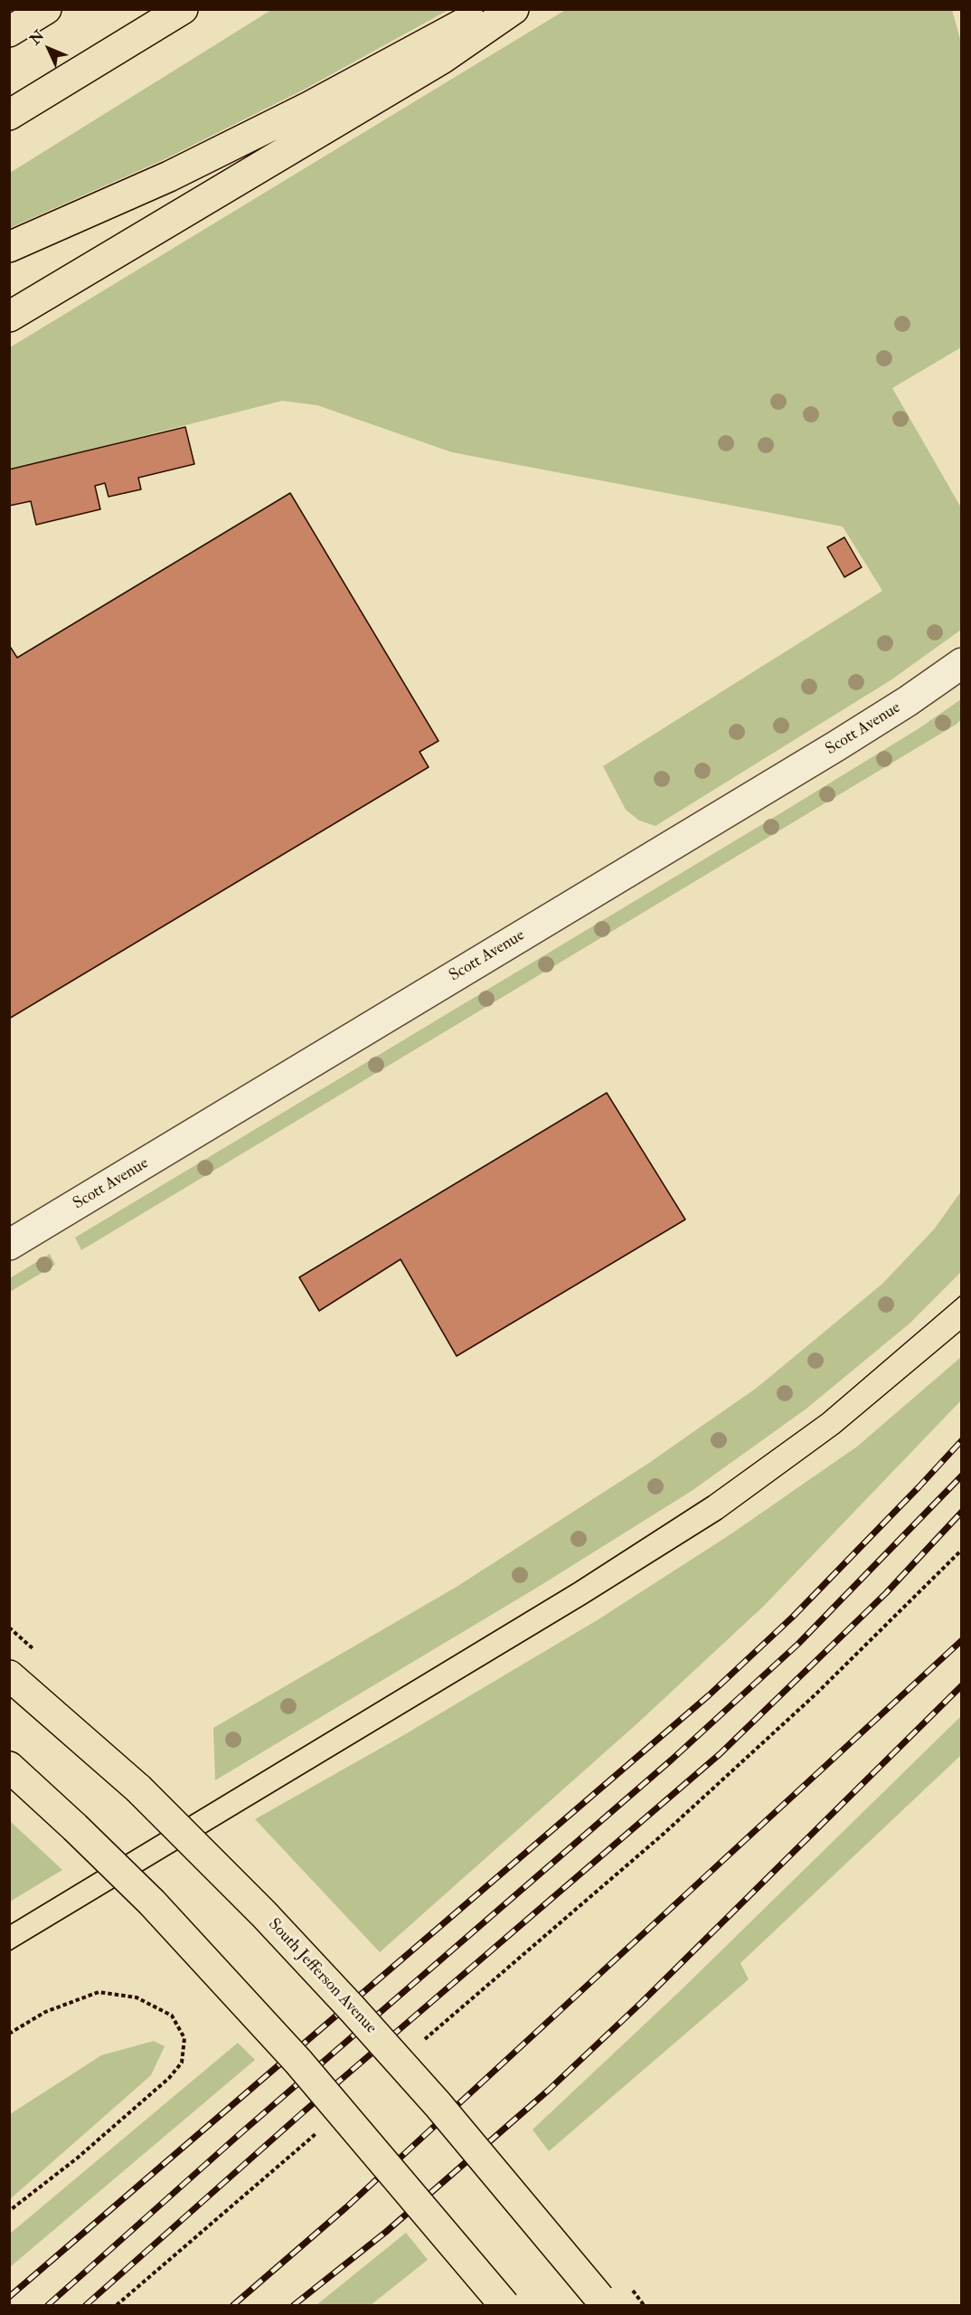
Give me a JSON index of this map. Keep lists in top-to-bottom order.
{
  "streets": {
    "main road": ["South Jefferson Avenue"],
    "street": ["Scott Avenue"]
  },
  "north": "top left"
}
